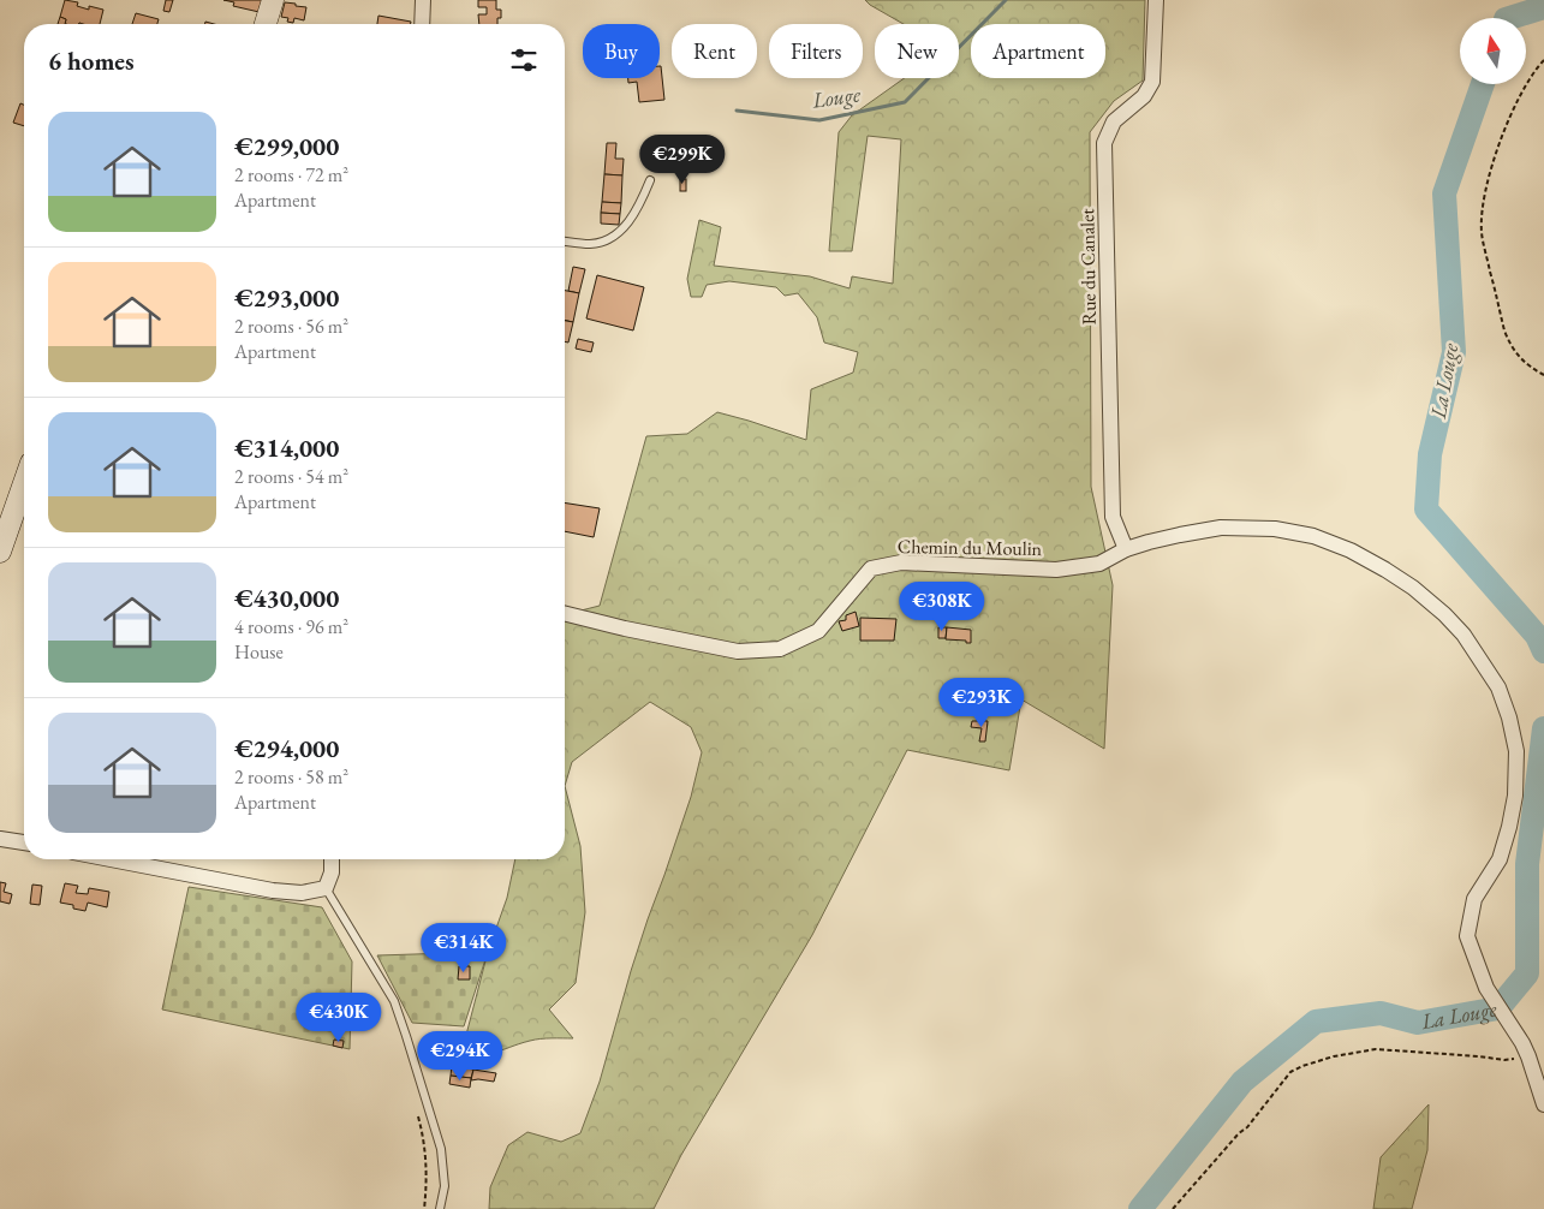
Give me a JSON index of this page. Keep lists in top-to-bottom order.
{
  "streets": {
    "street": ["Rue du Canalet", "Chemin du Moulin"]
  },
  "crossings": [
    ["Rue du Canalet", "Chemin du Moulin"]
  ],
  "water": ["Louge", "La Louge"],
  "north": "top",
  "page": {
    "chip": [
      "Buy",
      "Rent",
      "Filters",
      "New",
      "Apartment"
    ],
    "heading": "6 homes",
    "list": [
      {
        "name": "€299,000",
        "note": "2 rooms · 72 m² · Apartment"
      },
      {
        "name": "€293,000",
        "note": "2 rooms · 56 m² · Apartment"
      },
      {
        "name": "€314,000",
        "note": "2 rooms · 54 m² · Apartment"
      },
      {
        "name": "€430,000",
        "note": "4 rooms · 96 m² · House"
      },
      {
        "name": "€294,000",
        "note": "2 rooms · 58 m² · Apartment"
      }
    ],
    "price": [
      "€299K",
      "€308K",
      "€293K",
      "€314K",
      "€430K",
      "€294K"
    ]
  }
}
